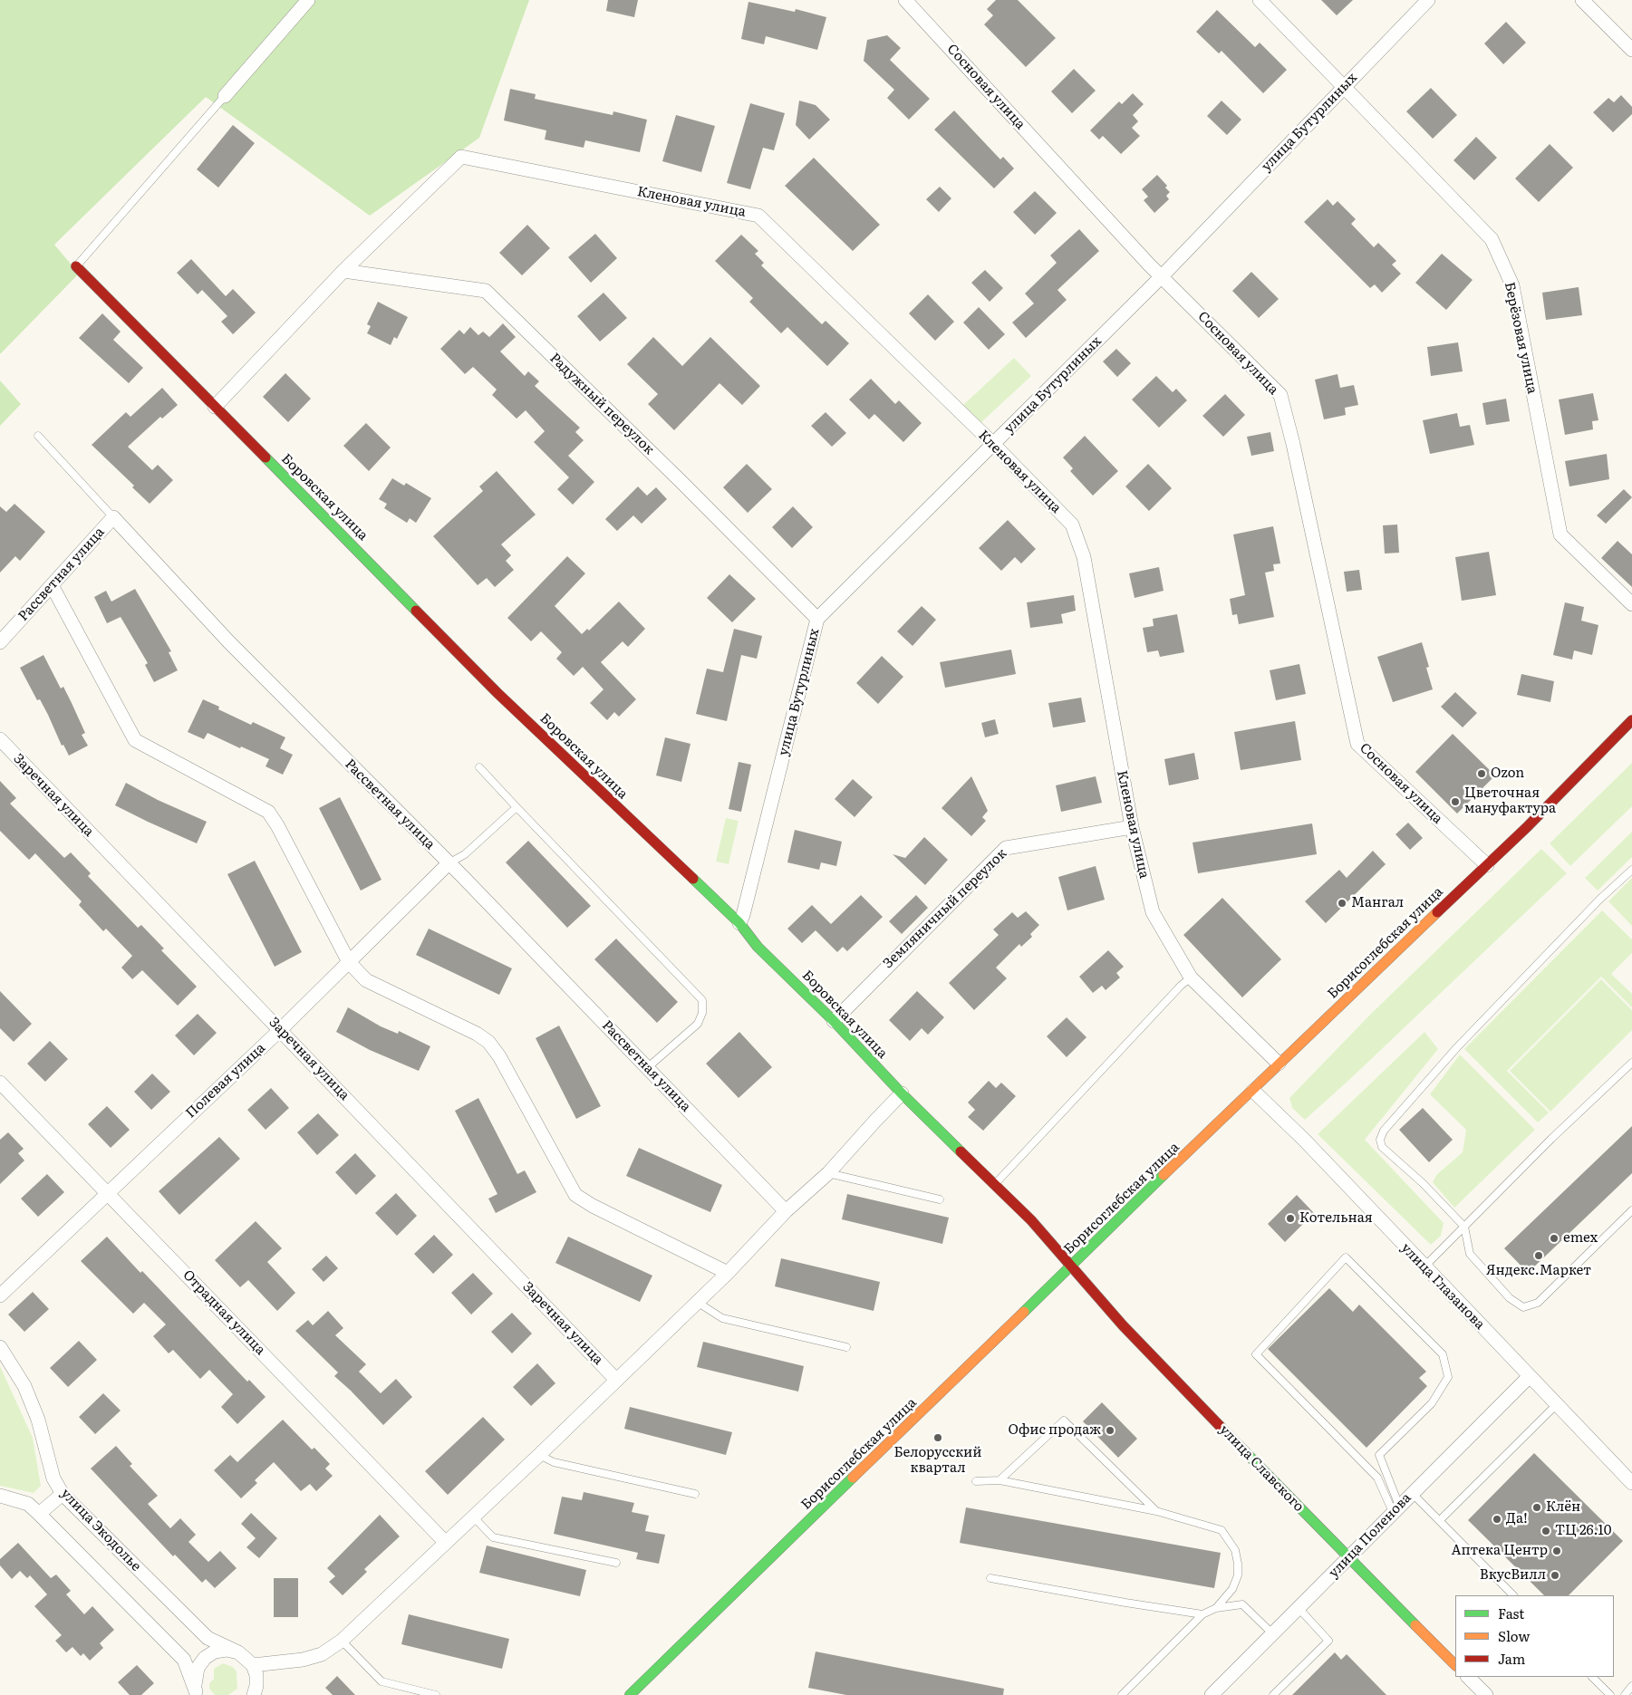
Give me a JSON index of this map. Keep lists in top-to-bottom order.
{
  "streets": {
    "street": [
      "Сосновая улица",
      "улица Бутурлиных",
      "Кленовая улица",
      "Берёзовая улица",
      "Радужный переулок",
      "Боровская улица",
      "Рассветная улица",
      "Заречная улица",
      "Земляничный переулок",
      "Борисоглебская улица",
      "Полевая улица",
      "улица Глазанова",
      "Отрадная улица",
      "улица Славского",
      "улица Экодолье",
      "улица Поленова"
    ]
  },
  "crossings": [
    ["Сосновая улица", "улица Бутурлиных"],
    ["Сосновая улица", "Борисоглебская улица"],
    ["улица Бутурлиных", "Кленовая улица"],
    ["улица Бутурлиных", "Берёзовая улица"],
    ["улица Бутурлиных", "Радужный переулок"],
    ["улица Бутурлиных", "Боровская улица"],
    ["Кленовая улица", "Радужный переулок"],
    ["Кленовая улица", "Земляничный переулок"],
    ["Кленовая улица", "Борисоглебская улица"],
    ["Боровская улица", "Земляничный переулок"],
    ["Боровская улица", "Борисоглебская улица"],
    ["Боровская улица", "улица Славского"],
    ["Рассветная улица", "Полевая улица"],
    ["Заречная улица", "Полевая улица"],
    ["Борисоглебская улица", "улица Глазанова"],
    ["Борисоглебская улица", "улица Славского"],
    ["Полевая улица", "Отрадная улица"],
    ["улица Глазанова", "улица Поленова"],
    ["улица Славского", "улица Поленова"]
  ],
  "places": [
    "Ozon",
    "Цветочная мануфактура",
    "Мангал",
    "Котельная",
    "emex",
    "Яндекс.Маркет",
    "Офис продаж",
    "Белорусский квартал",
    "Клён",
    "Да!",
    "ТЦ 26.10",
    "Аптека Центр",
    "ВкусВилл"
  ],
  "legend": ["Fast", "Slow", "Jam"]
}
